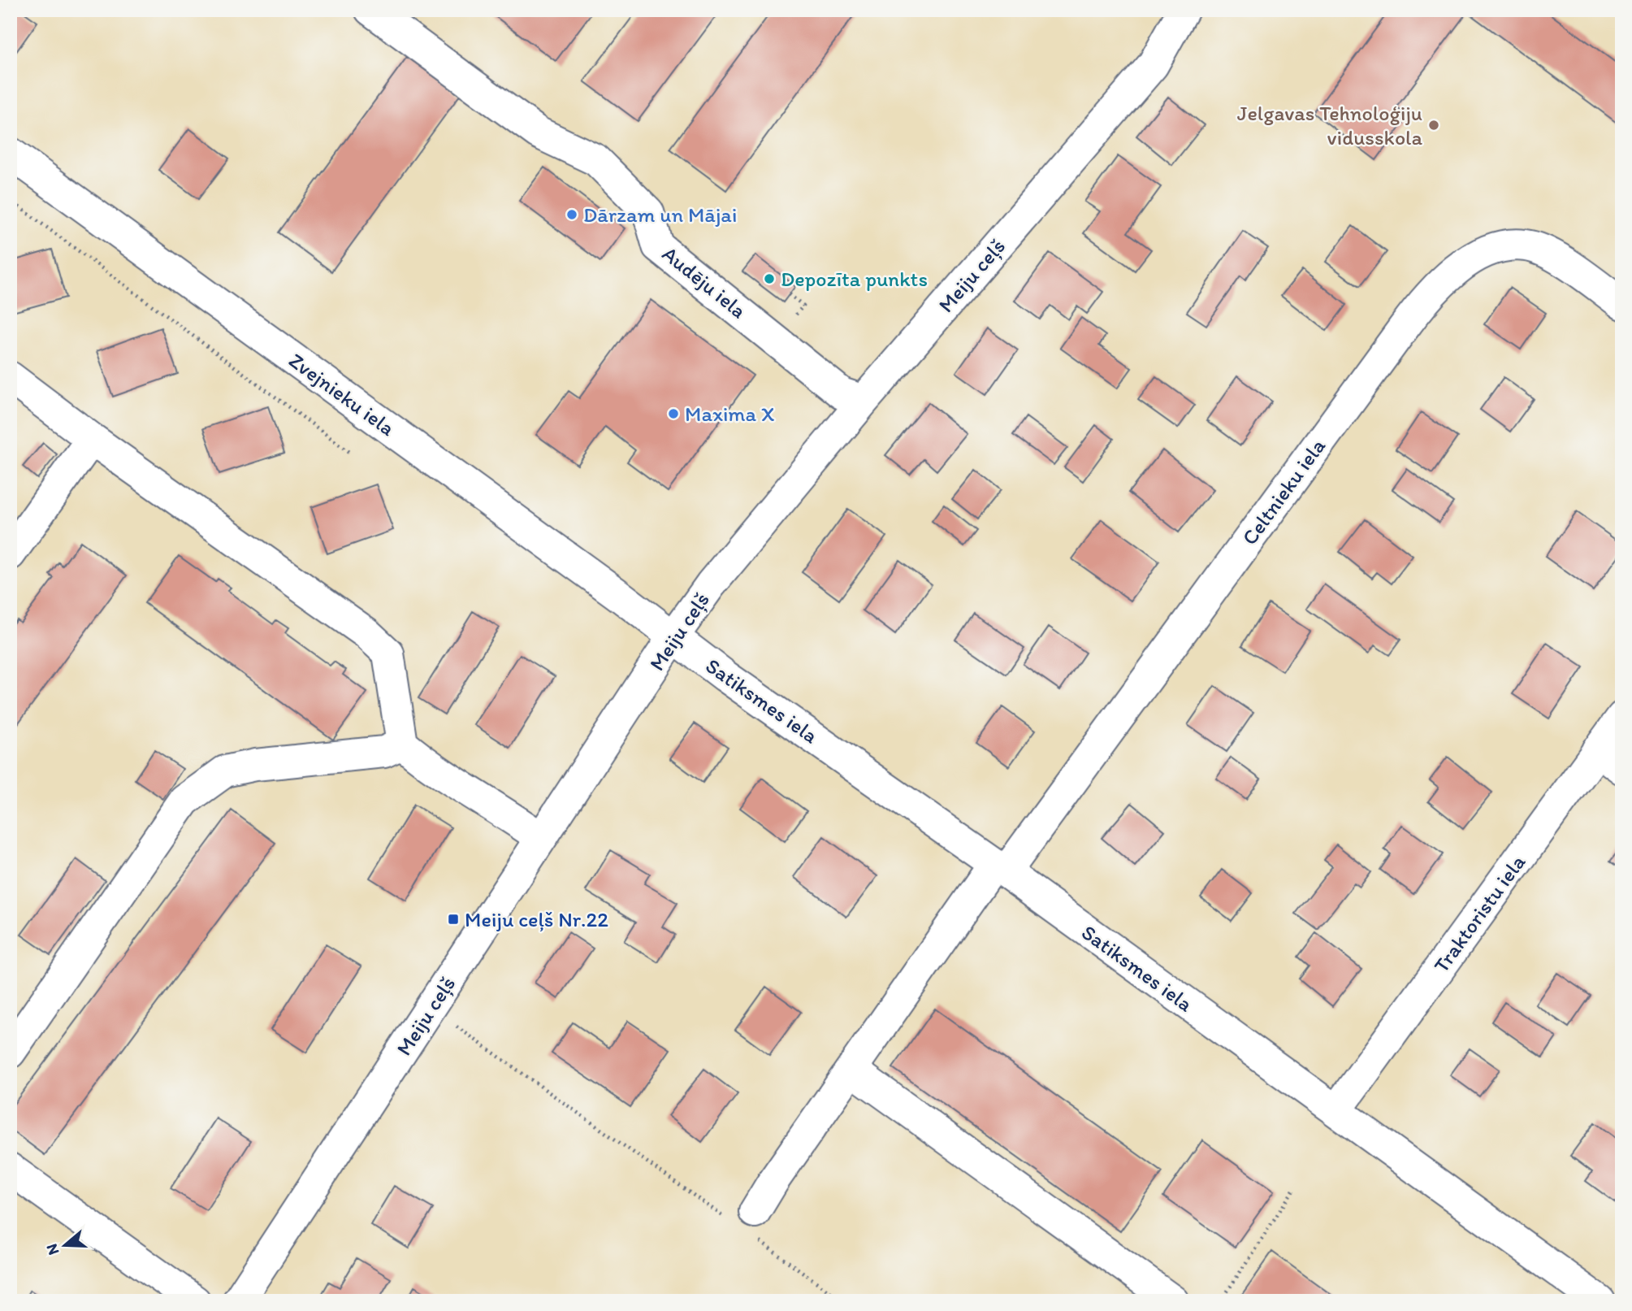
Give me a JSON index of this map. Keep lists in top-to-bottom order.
{
  "streets": {
    "street": [
      "Meiju ceļš",
      "Audēju iela",
      "Zvejnieku iela",
      "Celtnieku iela",
      "Satiksmes iela",
      "Traktoristu iela"
    ]
  },
  "crossings": [
    ["Meiju ceļš", "Audēju iela"],
    ["Meiju ceļš", "Zvejnieku iela"],
    ["Meiju ceļš", "Satiksmes iela"],
    ["Zvejnieku iela", "Satiksmes iela"],
    ["Celtnieku iela", "Satiksmes iela"],
    ["Satiksmes iela", "Traktoristu iela"]
  ],
  "places": {
    "other": [
      "Jelgavas Tehnoloģiju vidusskola",
      "Dārzam un Mājai",
      "Depozīta punkts",
      "Maxima X"
    ],
    "transit": ["Meiju ceļš Nr.22"]
  },
  "north": "left"
}
